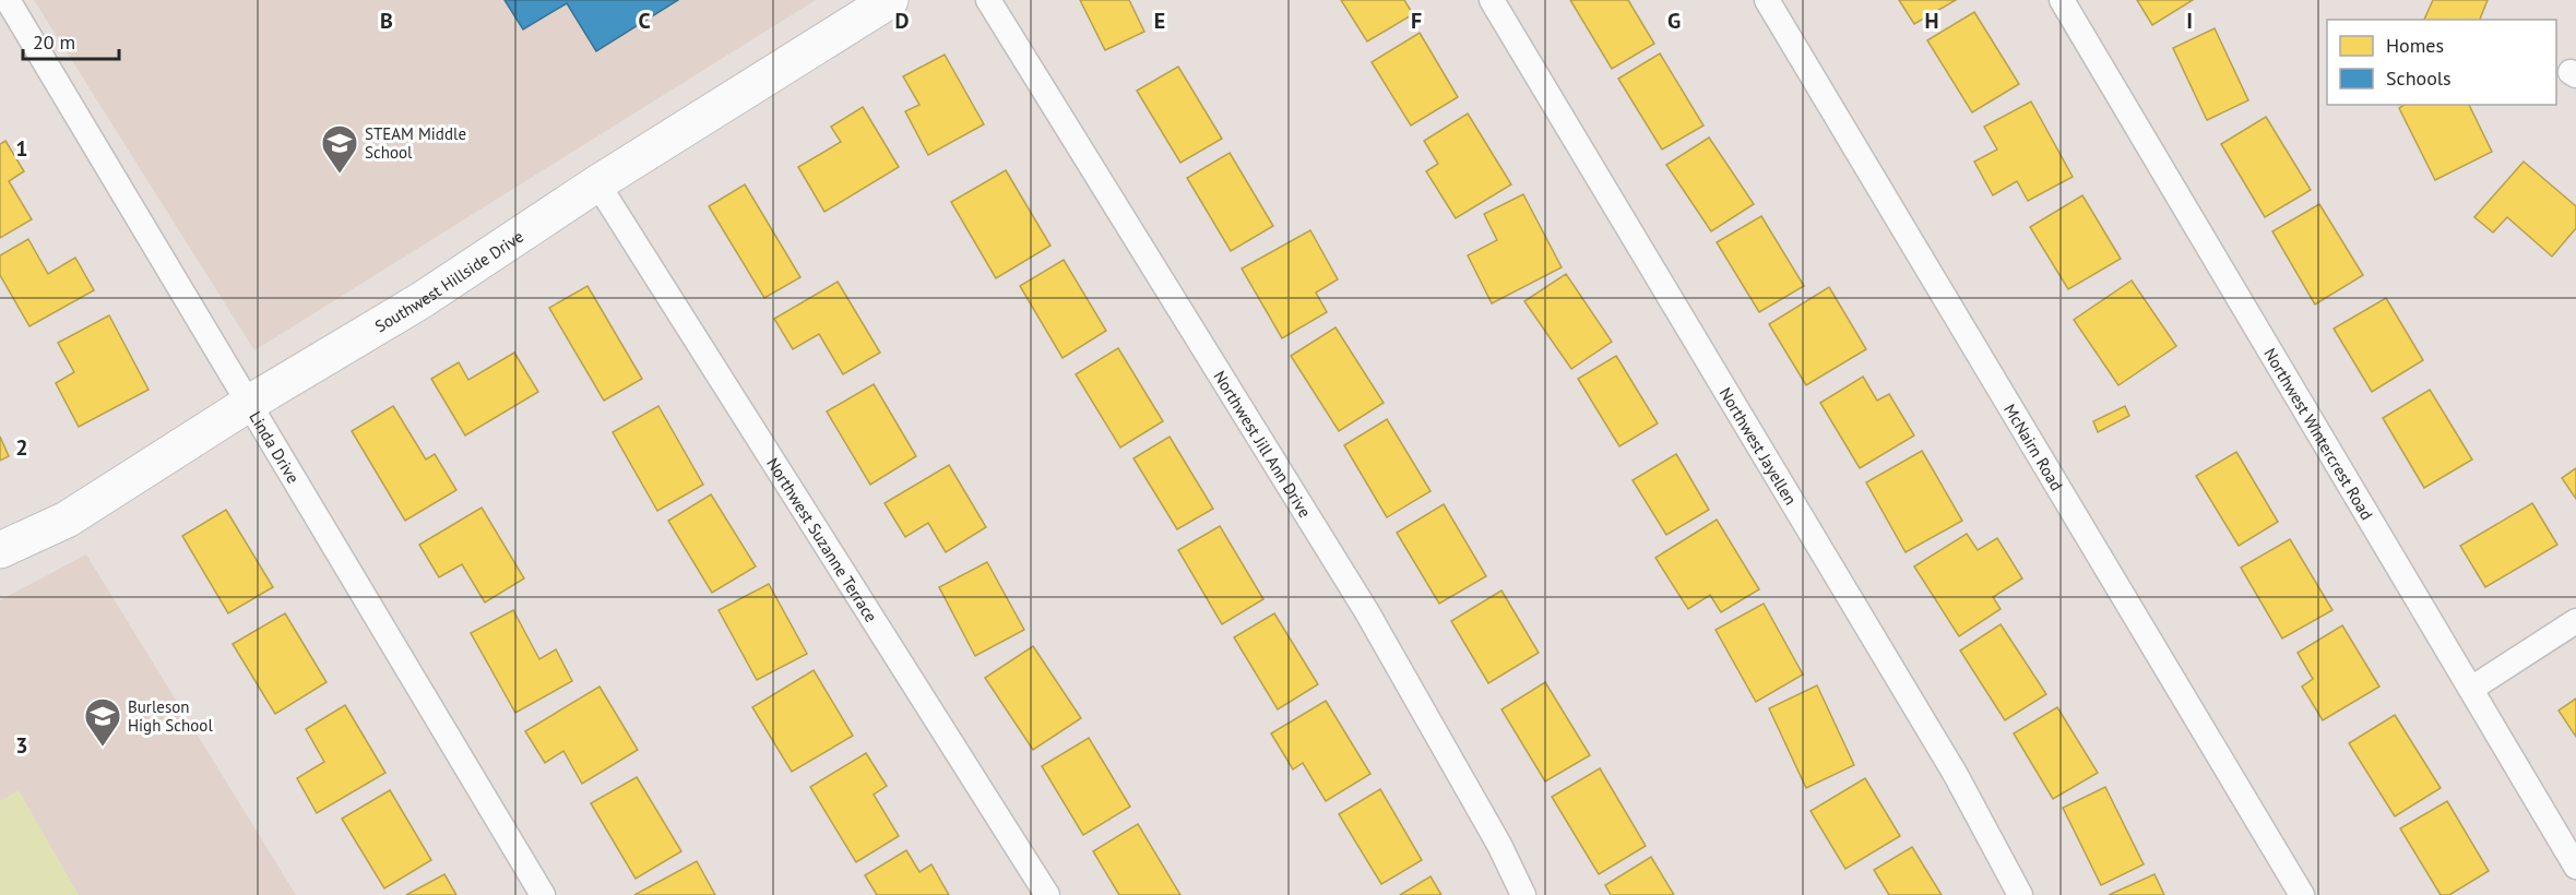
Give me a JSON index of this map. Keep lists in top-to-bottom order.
{
  "streets": {
    "street": [
      "Southwest Hillside Drive",
      "Northwest Wintercrest Road",
      "Northwest Jill Ann Drive",
      "Northwest Jayellen",
      "Linda Drive",
      "McNairn Road",
      "Northwest Suzanne Terrace"
    ]
  },
  "crossings": [
    ["Southwest Hillside Drive", "Linda Drive"],
    ["Southwest Hillside Drive", "Northwest Suzanne Terrace"]
  ],
  "places": {
    "school or university": ["STEAM Middle School", "Burleson High School"]
  },
  "legend": ["Homes", "Schools"],
  "scale_bar": "20 m",
  "grid": {
    "columns": [
      "B",
      "C",
      "D",
      "E",
      "F",
      "G",
      "H",
      "I"
    ],
    "rows": ["1", "2", "3"]
  }
}
